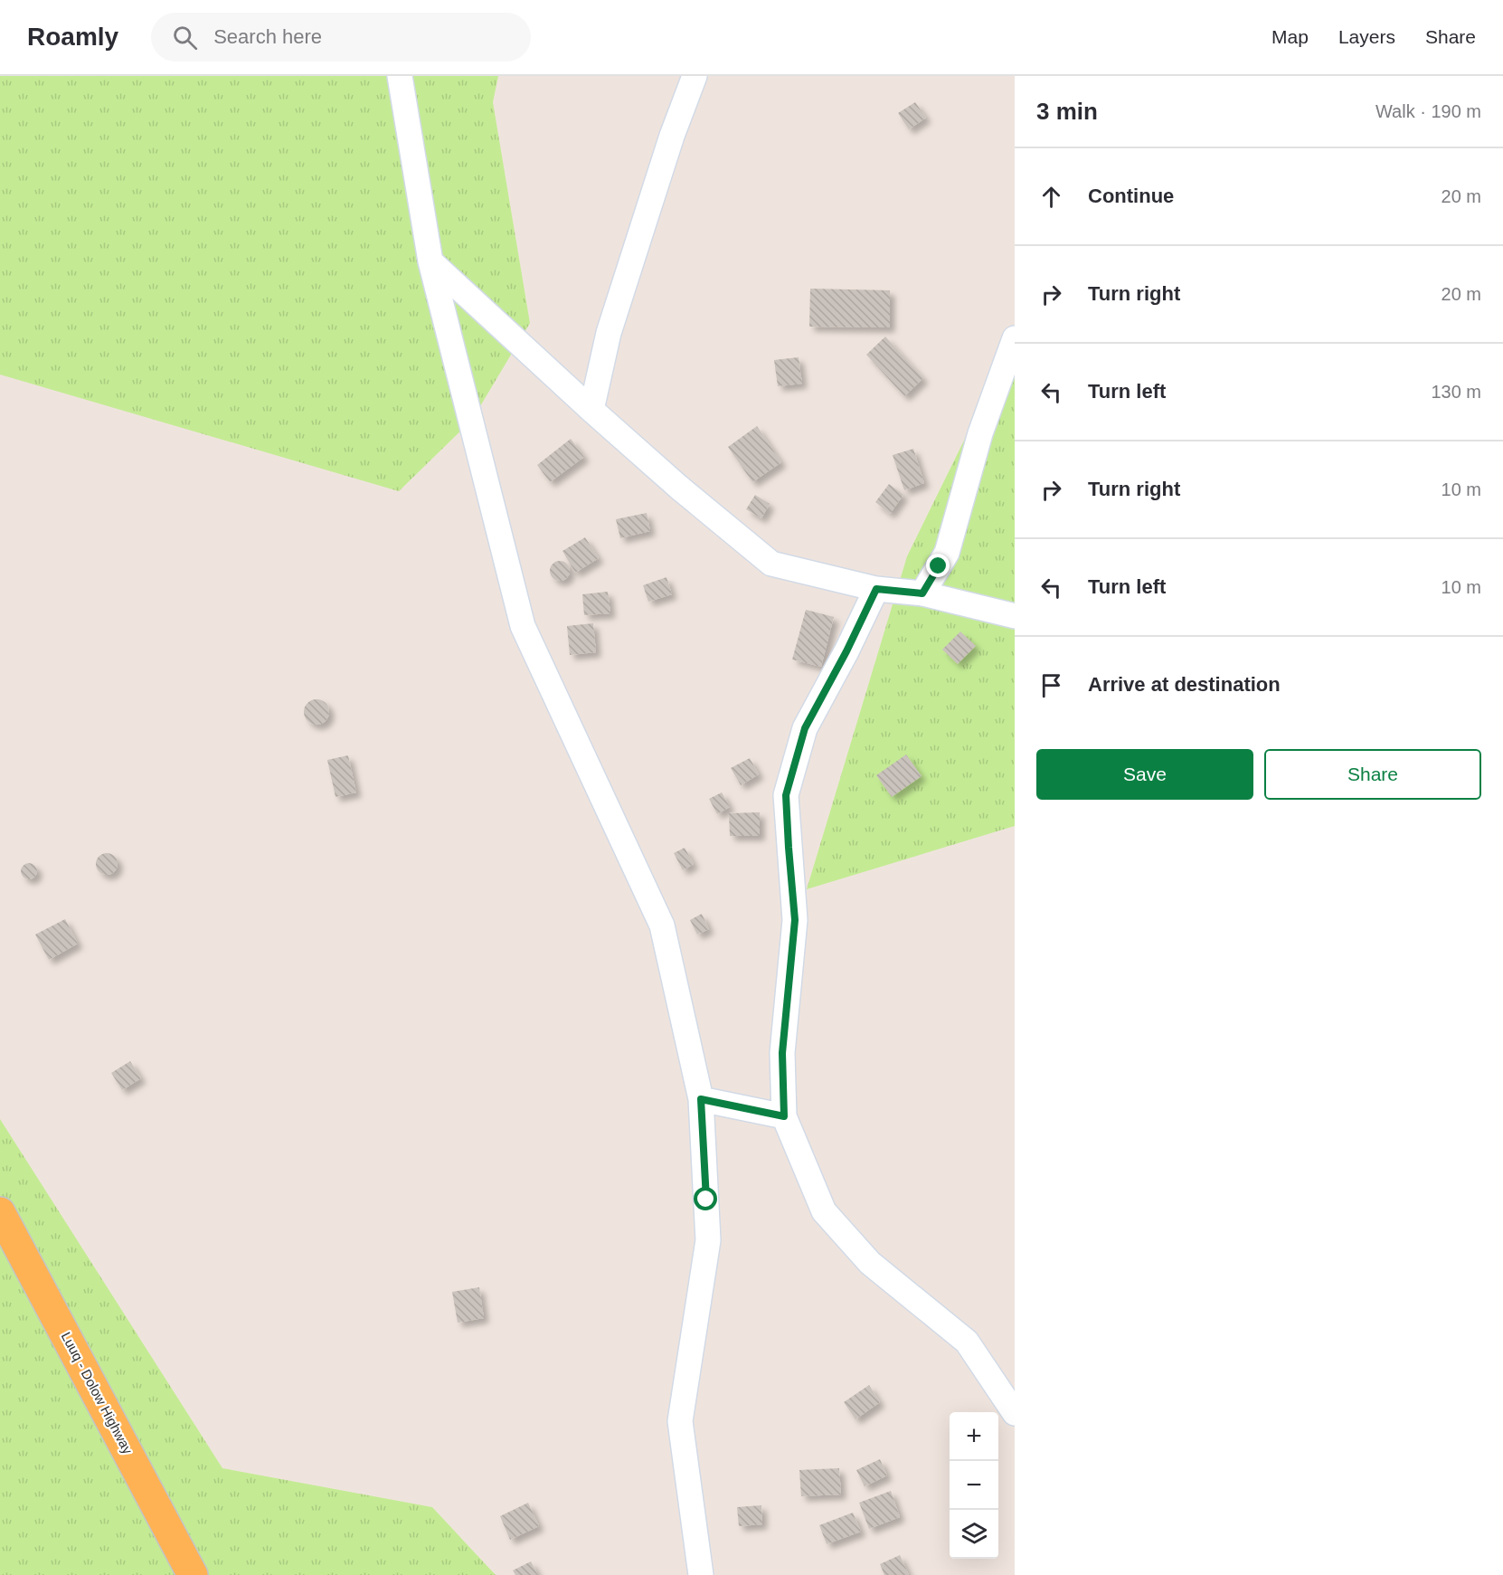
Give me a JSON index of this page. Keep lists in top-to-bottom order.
{
  "streets": {
    "main road": ["Luuq - Dolow Highway"]
  },
  "page": {
    "header": "Roamly",
    "search": "Search here",
    "nav": ["Map", "Layers", "Share"],
    "heading": ["3 min", "Walk · 190 m"],
    "list": [
      ["Continue", "20 m"],
      ["Turn right", "20 m"],
      ["Turn left", "130 m"],
      ["Turn right", "10 m"],
      ["Turn left", "10 m"],
      "Arrive at destination"
    ],
    "buttons": ["Save", "Share"],
    "map_buttons": ["+", "−"]
  }
}
